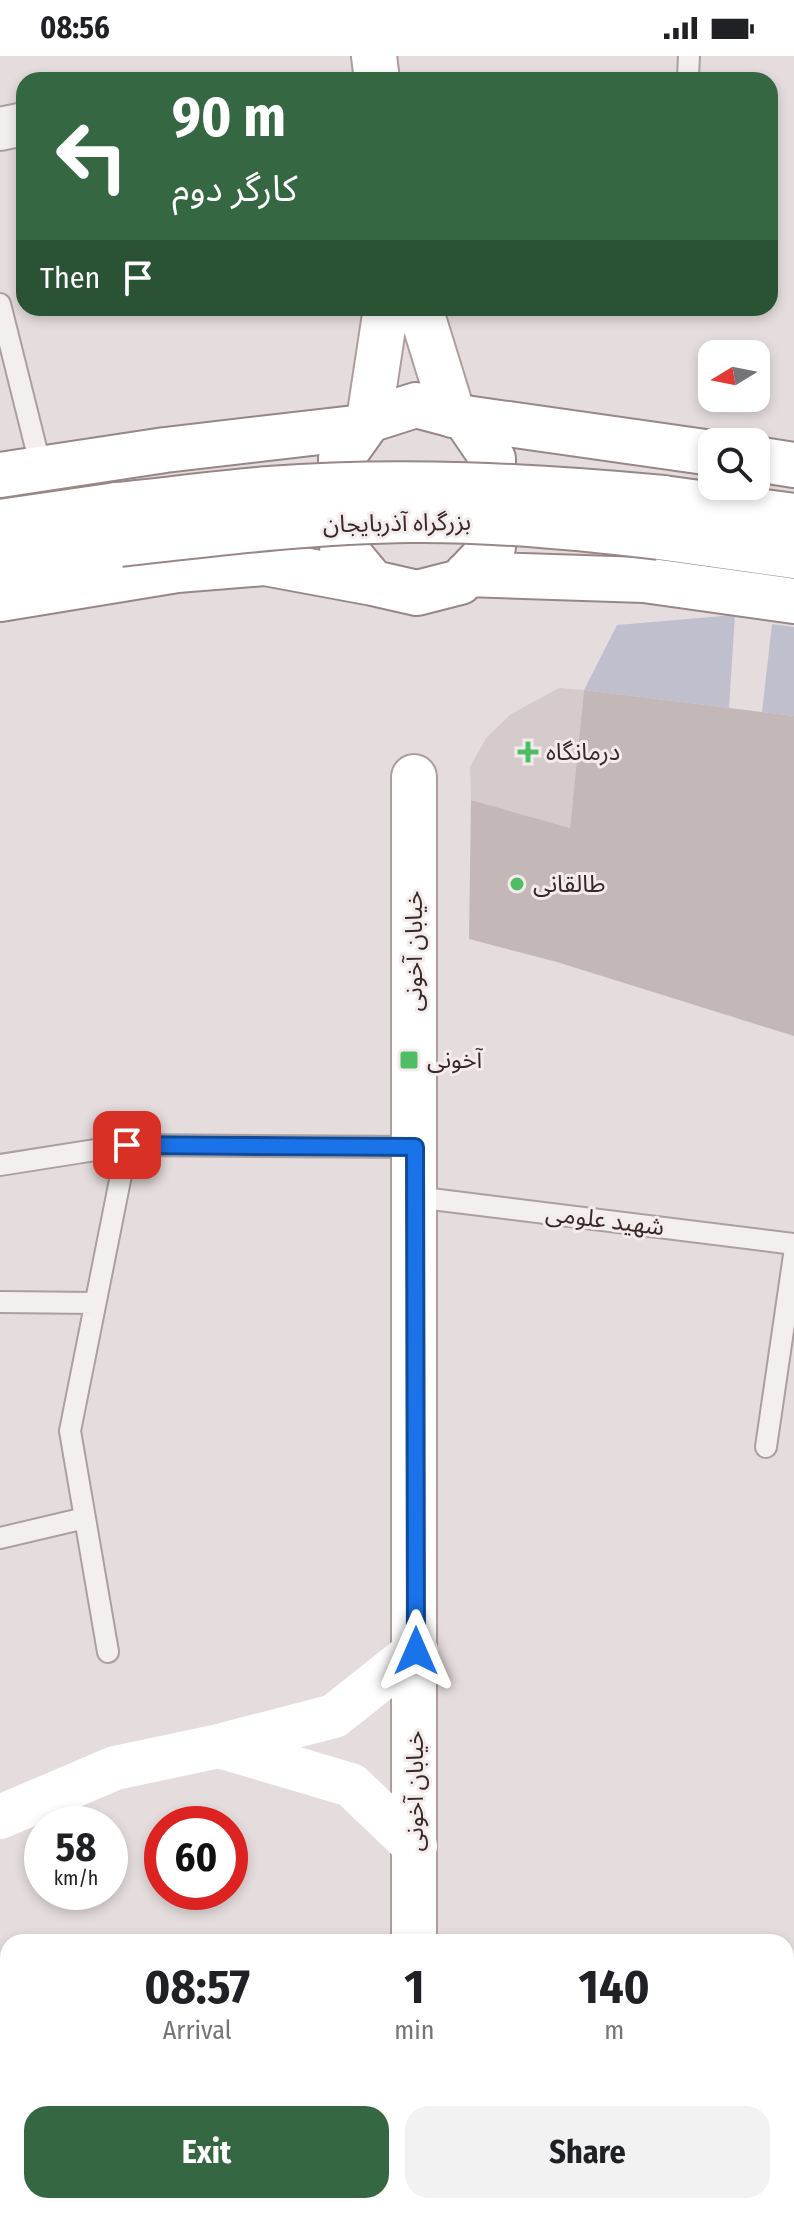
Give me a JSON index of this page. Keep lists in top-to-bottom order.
{
  "streets": {
    "main road": ["بزرگراه آذربایجان", "خیابان آخونی"],
    "lane": ["شهید علومی"]
  },
  "crossings": [
    ["خیابان آخونی", "شهید علومی"]
  ],
  "places": {
    "health": ["درمانگاه"],
    "other": ["طالقانی"],
    "transit": ["آخونی"]
  },
  "north": "left",
  "page": {
    "status": "08:56",
    "turn": ["90 m", "کارگر دوم"],
    "then": "Then",
    "speed": "58 km/h",
    "limit": "60",
    "eta": [
      "08:57",
      "Arrival",
      "1",
      "min",
      "140",
      "m"
    ],
    "buttons": ["Exit", "Share"]
  }
}
